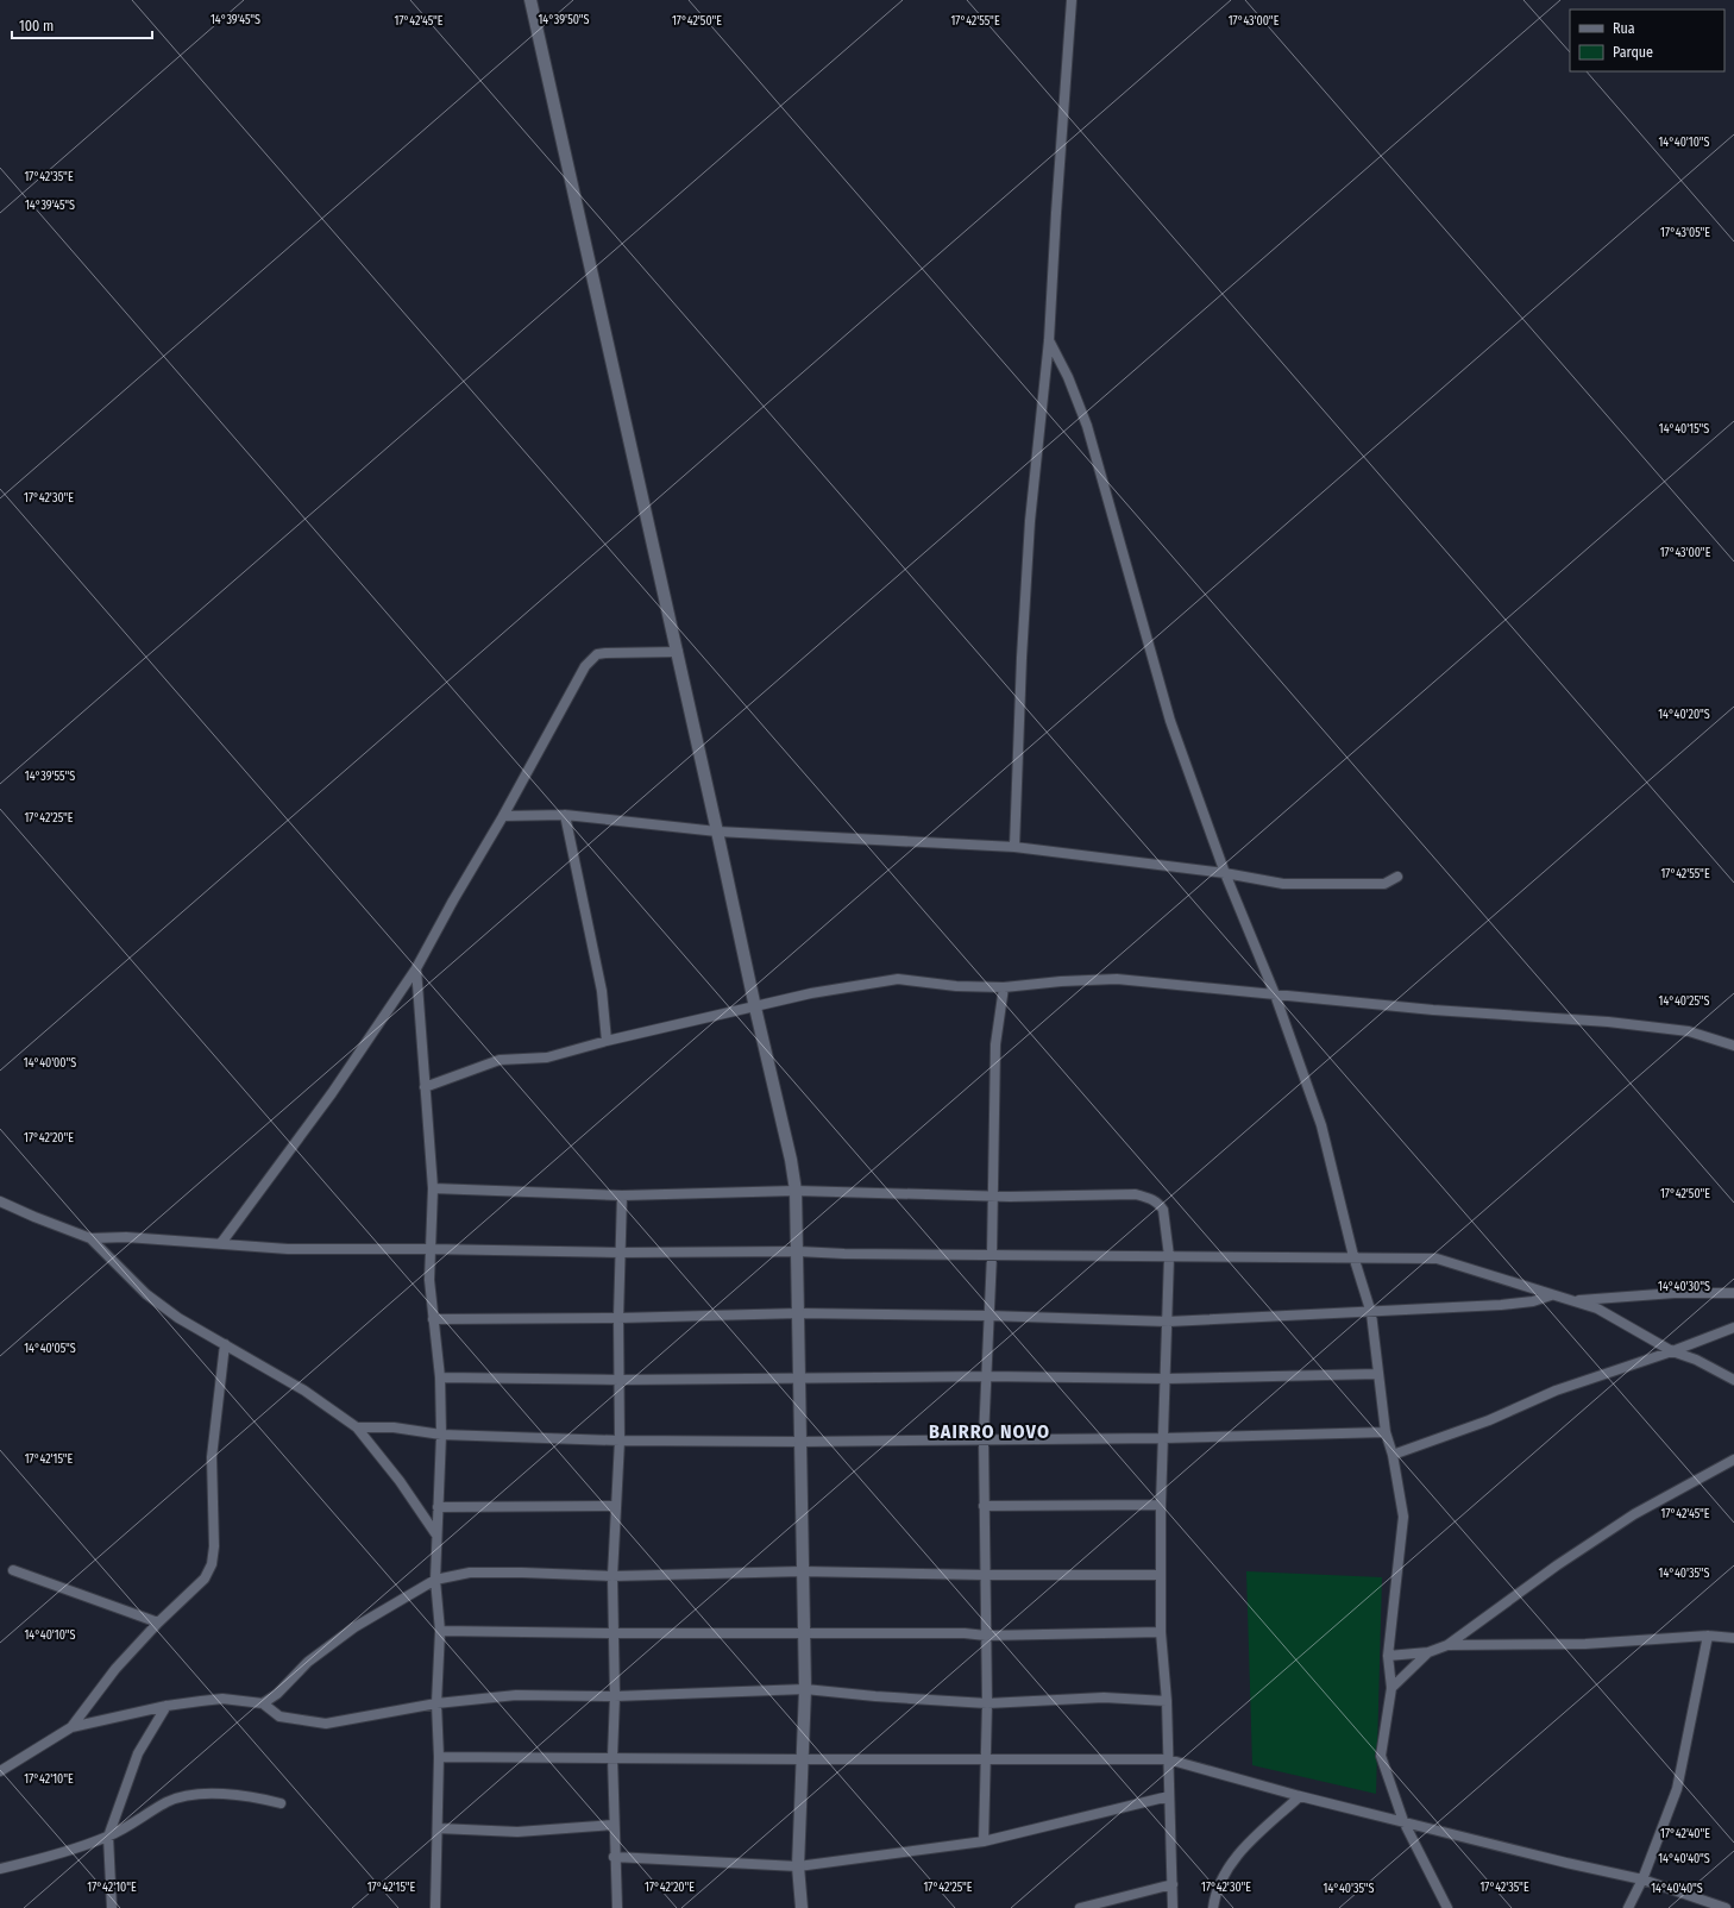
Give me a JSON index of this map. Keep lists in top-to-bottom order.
{
  "districts": ["BAIRRO NOVO"],
  "legend": ["Rua", "Parque"],
  "scale_bar": "100 m",
  "coordinates": [
    "14°39'45\"S",
    "14°39'50\"S",
    "17°42'45\"E",
    "17°42'55\"E",
    "17°42'50\"E",
    "17°43'00\"E",
    "14°40'10\"S",
    "17°42'35\"E",
    "17°43'05\"E",
    "14°40'15\"S",
    "17°42'30\"E",
    "14°40'20\"S",
    "14°39'55\"S",
    "17°42'25\"E",
    "14°40'25\"S",
    "14°40'00\"S",
    "17°42'20\"E",
    "14°40'30\"S",
    "14°40'05\"S",
    "17°42'15\"E",
    "14°40'35\"S",
    "17°42'10\"E",
    "17°42'40\"E",
    "14°40'40\"S"
  ]
}
